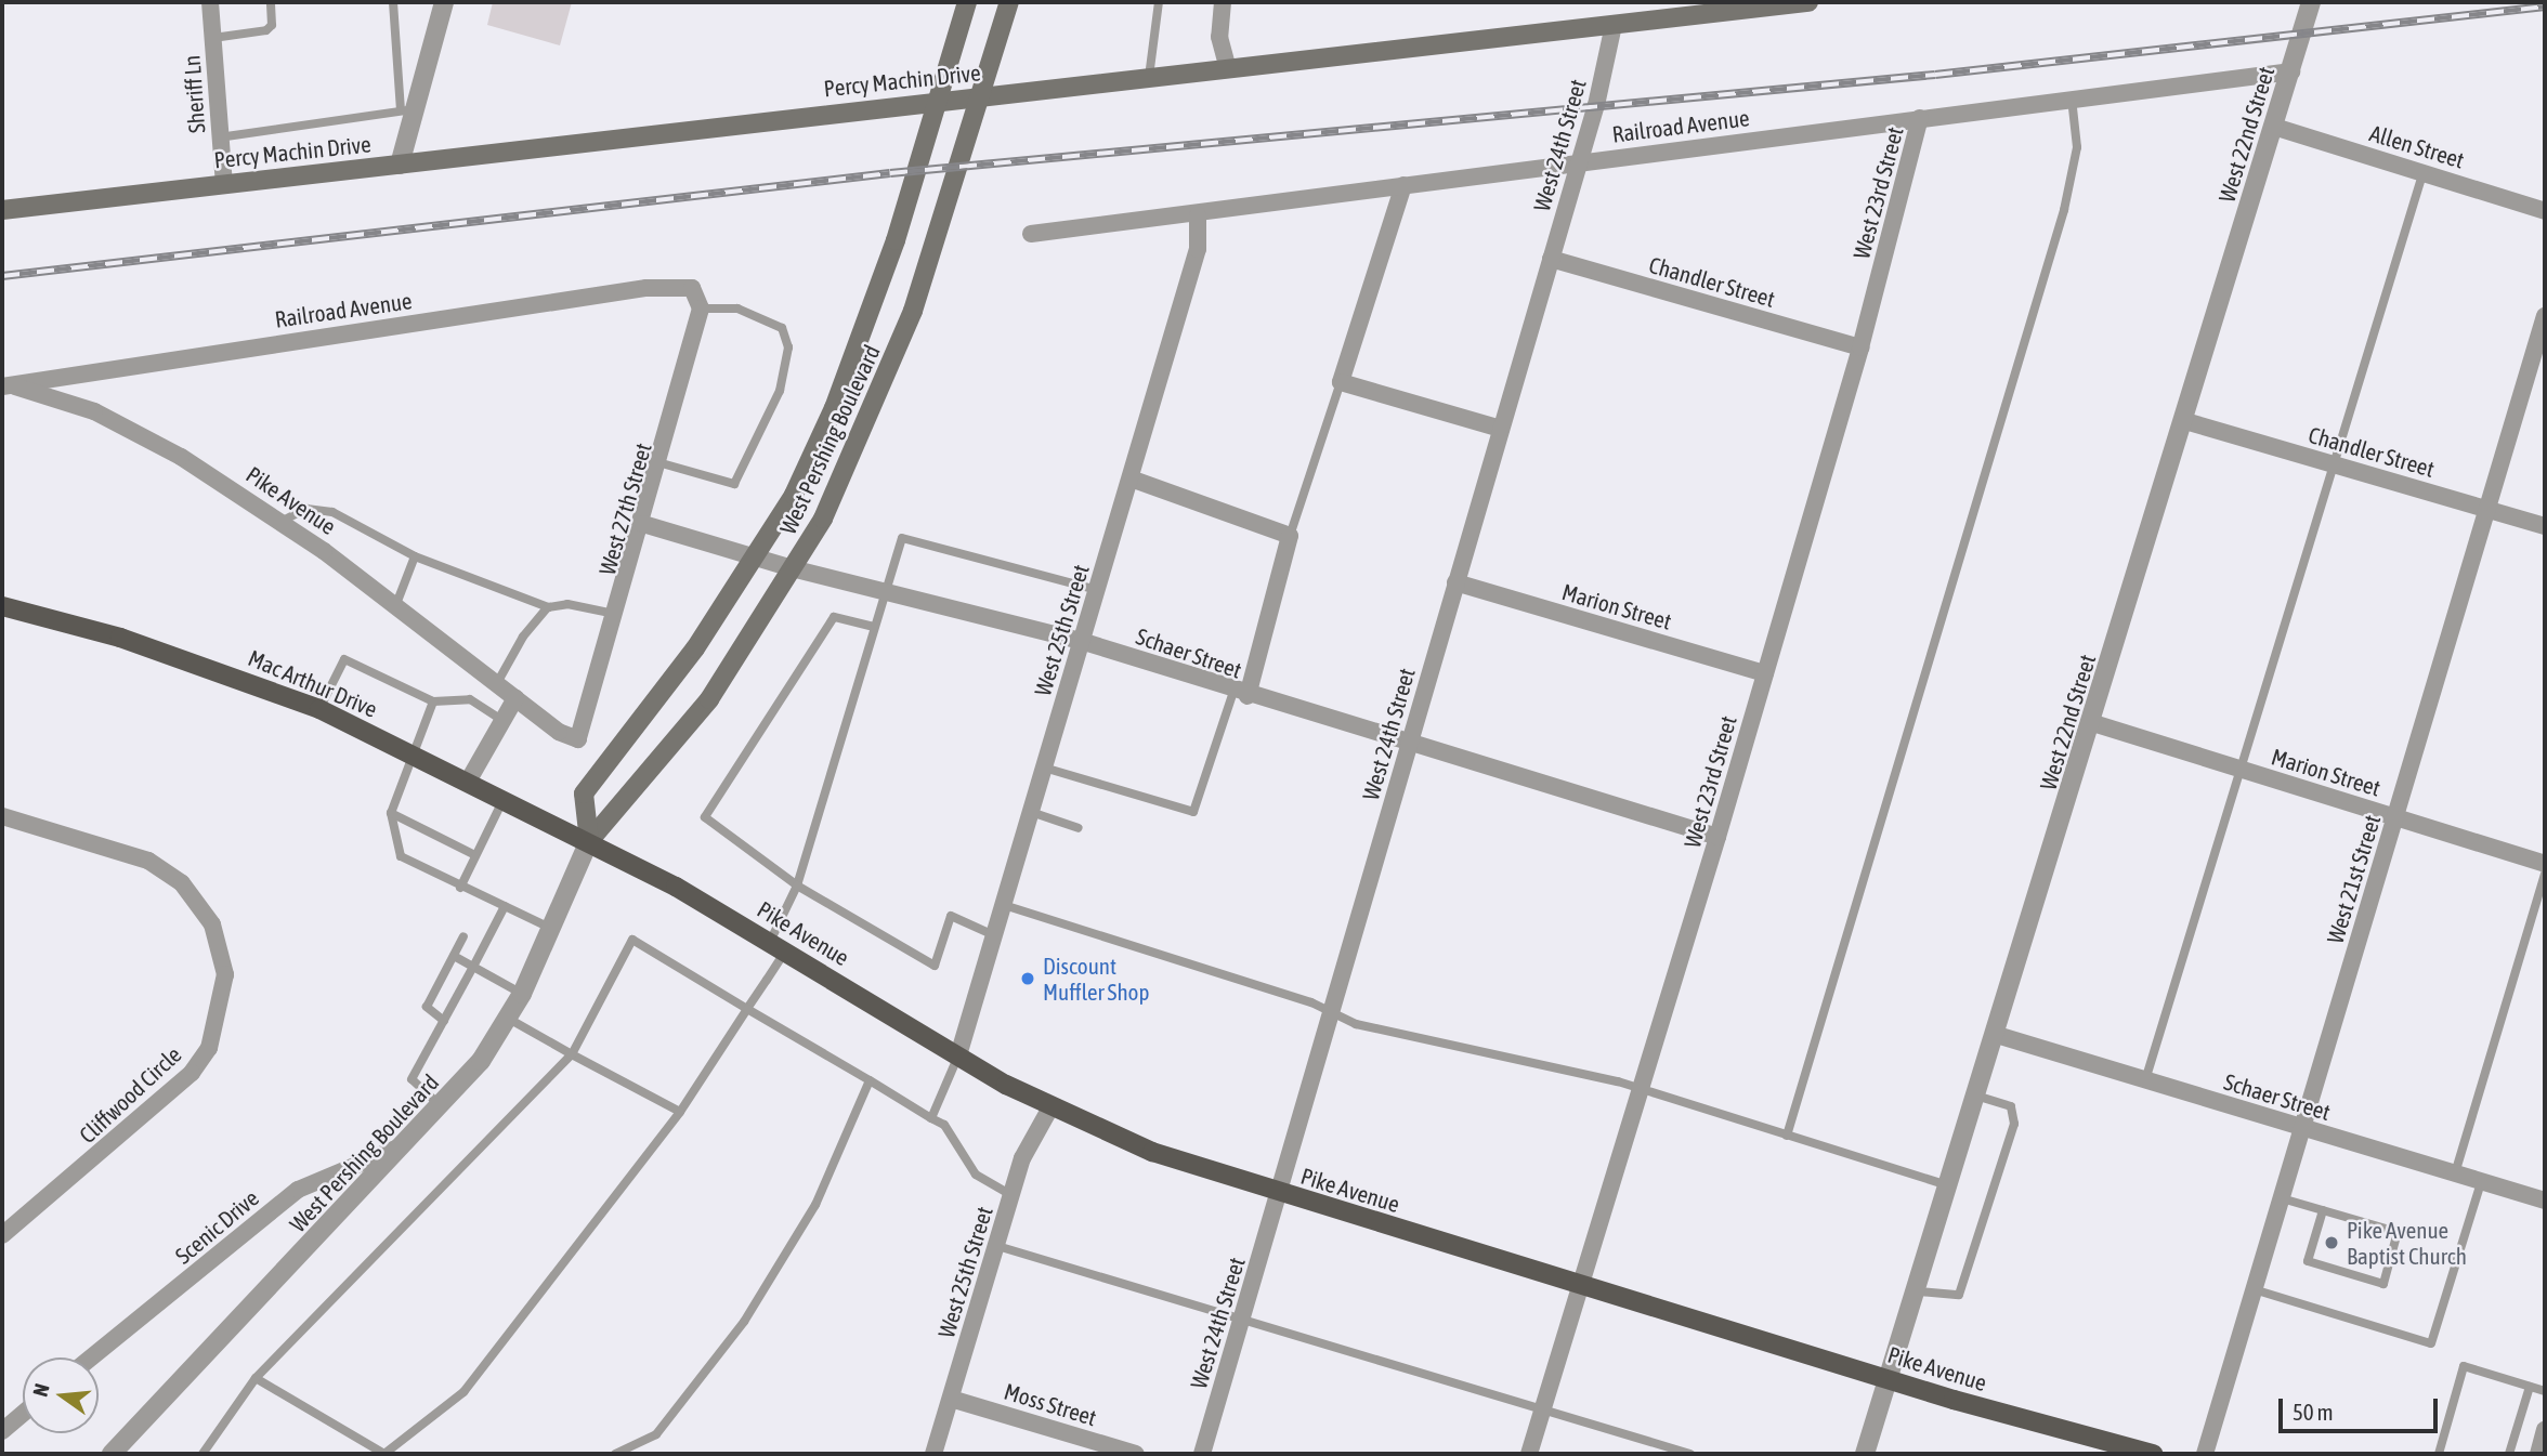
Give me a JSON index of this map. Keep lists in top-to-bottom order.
{
  "streets": {
    "main road": [
      "Percy Machin Drive",
      "West Pershing Boulevard",
      "Pike Avenue",
      "Mac Arthur Drive"
    ],
    "street": [
      "Sheriff Ln",
      "Railroad Avenue",
      "West 22nd Street",
      "West 24th Street",
      "Allen Street",
      "West 23rd Street",
      "Chandler Street",
      "West 27th Street",
      "Marion Street",
      "West 25th Street",
      "Schaer Street",
      "West 21st Street",
      "Cliffwood Circle",
      "Scenic Drive",
      "Moss Street"
    ]
  },
  "crossings": [
    ["Percy Machin Drive", "Sheriff Ln"],
    ["Percy Machin Drive", "West 24th Street"],
    ["Percy Machin Drive", "West Pershing Boulevard"],
    ["Railroad Avenue", "West 22nd Street"],
    ["Railroad Avenue", "West 24th Street"],
    ["Railroad Avenue", "West 23rd Street"],
    ["Railroad Avenue", "Pike Avenue"],
    ["Railroad Avenue", "West 27th Street"],
    ["Railroad Avenue", "West 25th Street"],
    ["West 22nd Street", "Allen Street"],
    ["West 22nd Street", "Chandler Street"],
    ["West 22nd Street", "Pike Avenue"],
    ["West 22nd Street", "Marion Street"],
    ["West 22nd Street", "Schaer Street"],
    ["West 24th Street", "Chandler Street"],
    ["West 24th Street", "Pike Avenue"],
    ["West 24th Street", "Marion Street"],
    ["West 24th Street", "Schaer Street"],
    ["West 23rd Street", "Chandler Street"],
    ["West 23rd Street", "Pike Avenue"],
    ["West 23rd Street", "Marion Street"],
    ["West 23rd Street", "Schaer Street"],
    ["Chandler Street", "West 21st Street"],
    ["West Pershing Boulevard", "Pike Avenue"],
    ["West Pershing Boulevard", "Schaer Street"],
    ["West Pershing Boulevard", "Mac Arthur Drive"],
    ["West Pershing Boulevard", "Scenic Drive"],
    ["Pike Avenue", "West 27th Street"],
    ["Pike Avenue", "West 25th Street"],
    ["Pike Avenue", "Mac Arthur Drive"],
    ["West 27th Street", "Schaer Street"],
    ["Marion Street", "West 21st Street"],
    ["West 25th Street", "Schaer Street"],
    ["West 25th Street", "Moss Street"],
    ["Schaer Street", "West 21st Street"]
  ],
  "places": ["Discount Muffler Shop", "Pike Avenue Baptist Church"],
  "scale_bar": "50 m",
  "north": "left"
}
